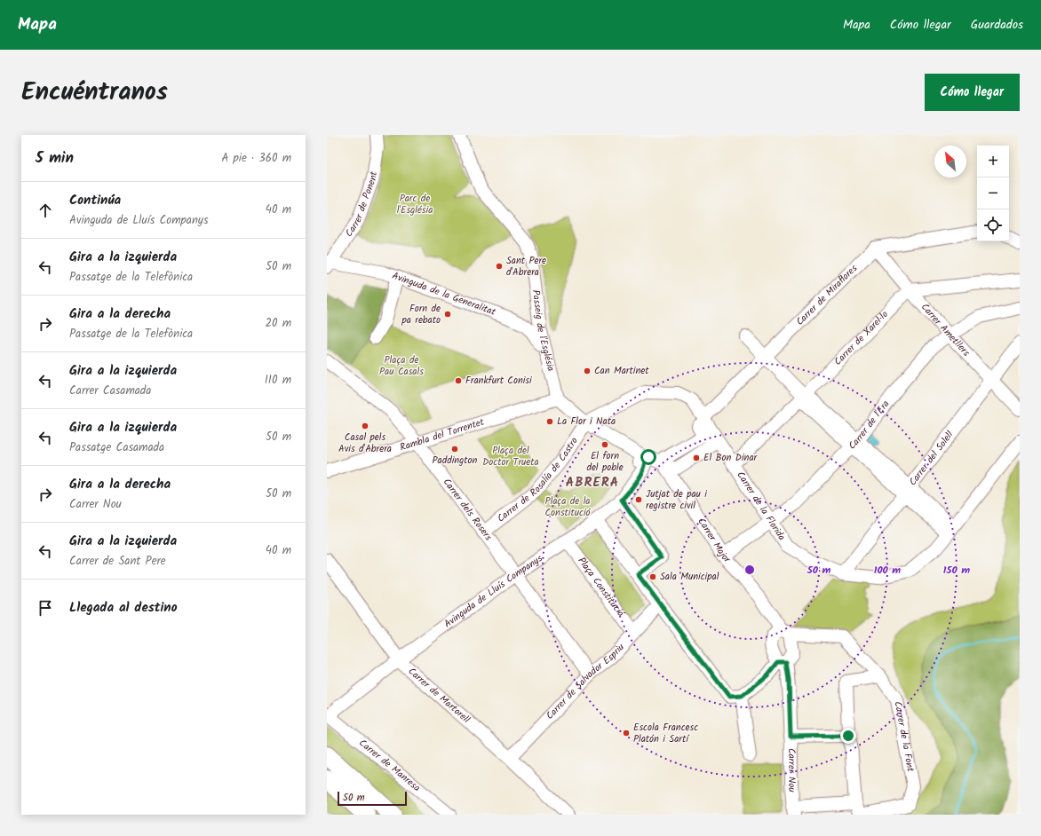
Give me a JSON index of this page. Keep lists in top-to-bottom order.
{
  "streets": {
    "street": [
      "Carrer de Ponent",
      "Avinguda de la Generalitat",
      "Carrer de Miraflores",
      "Passeig de l'Església",
      "Carrer Ametllers",
      "Carrer de Xarel·lo",
      "Carrer de l'Era",
      "Rambla del Torrentet",
      "Carrer del Solell",
      "Carrer de Rosalía de Castro",
      "Carrer de la Florida",
      "Carrer dels Rosers",
      "Carrer Major",
      "Plaça Constitució",
      "Avinguda de Lluís Companys",
      "Carrer de Salvador Espriu",
      "Carrer de Martorell",
      "Carrer de la Font",
      "Carrer de Manresa",
      "Carrer Nou"
    ]
  },
  "crossings": [
    ["Carrer de Ponent", "Avinguda de la Generalitat"],
    ["Avinguda de la Generalitat", "Passeig de l'Església"],
    ["Carrer de Miraflores", "Carrer Ametllers"],
    ["Carrer de Miraflores", "Carrer de la Florida"],
    ["Passeig de l'Església", "Rambla del Torrentet"],
    ["Carrer Ametllers", "Carrer de Xarel·lo"],
    ["Carrer Ametllers", "Carrer de l'Era"],
    ["Carrer Ametllers", "Carrer del Solell"],
    ["Carrer de Xarel·lo", "Carrer de la Florida"],
    ["Carrer de l'Era", "Carrer de la Florida"],
    ["Carrer de l'Era", "Carrer Major"],
    ["Rambla del Torrentet", "Carrer dels Rosers"],
    ["Carrer del Solell", "Carrer de la Florida"],
    ["Carrer de Rosalía de Castro", "Carrer de la Florida"],
    ["Carrer de Rosalía de Castro", "Carrer dels Rosers"],
    ["Carrer dels Rosers", "Avinguda de Lluís Companys"],
    ["Carrer dels Rosers", "Carrer de Salvador Espriu"],
    ["Carrer Major", "Avinguda de Lluís Companys"],
    ["Carrer Major", "Carrer de la Font"],
    ["Plaça Constitució", "Avinguda de Lluís Companys"],
    ["Plaça Constitució", "Carrer de Salvador Espriu"],
    ["Avinguda de Lluís Companys", "Carrer de Martorell"],
    ["Avinguda de Lluís Companys", "Carrer de Manresa"],
    ["Carrer de Salvador Espriu", "Carrer de Martorell"]
  ],
  "districts": ["ABRERA"],
  "parks": [
    "Parc de l'Església",
    "Plaça de Pau Casals",
    "Plaça del Doctor Trueta",
    "Plaça de la Constitució"
  ],
  "places": [
    "Sant Pere d'Abrera",
    "Forn de pa rebato",
    "Can Martinet",
    "Frankfurt Conisi",
    "La Flor i Nata",
    "Casal pels Avis d'Abrera",
    "El forn del poble",
    "Paddington",
    "El Bon Dinar",
    "Jutjat de pau i registre civil",
    "Sala Municipal",
    "Escola Francesc Platón i Sartí"
  ],
  "scale_bar": "50 m",
  "north": "top left",
  "page": {
    "header": "Mapa",
    "nav": ["Mapa", "Cómo llegar", "Guardados"],
    "title": "Encuéntranos",
    "buttons": "Cómo llegar",
    "heading": ["5 min", "A pie · 360 m"],
    "map_buttons": ["+", "−"],
    "list": [
      ["Continúa", "Avinguda de Lluís Companys", "40 m"],
      ["Gira a la izquierda", "Passatge de la Telefònica", "50 m"],
      ["Gira a la derecha", "Passatge de la Telefònica", "20 m"],
      ["Gira a la izquierda", "Carrer Casamada", "110 m"],
      ["Gira a la izquierda", "Passatge Casamada", "50 m"],
      ["Gira a la derecha", "Carrer Nou", "50 m"],
      ["Gira a la izquierda", "Carrer de Sant Pere", "40 m"],
      "Llegada al destino"
    ],
    "scale": "50 m"
  },
  "rings": ["50 m", "100 m", "150 m"]
}
